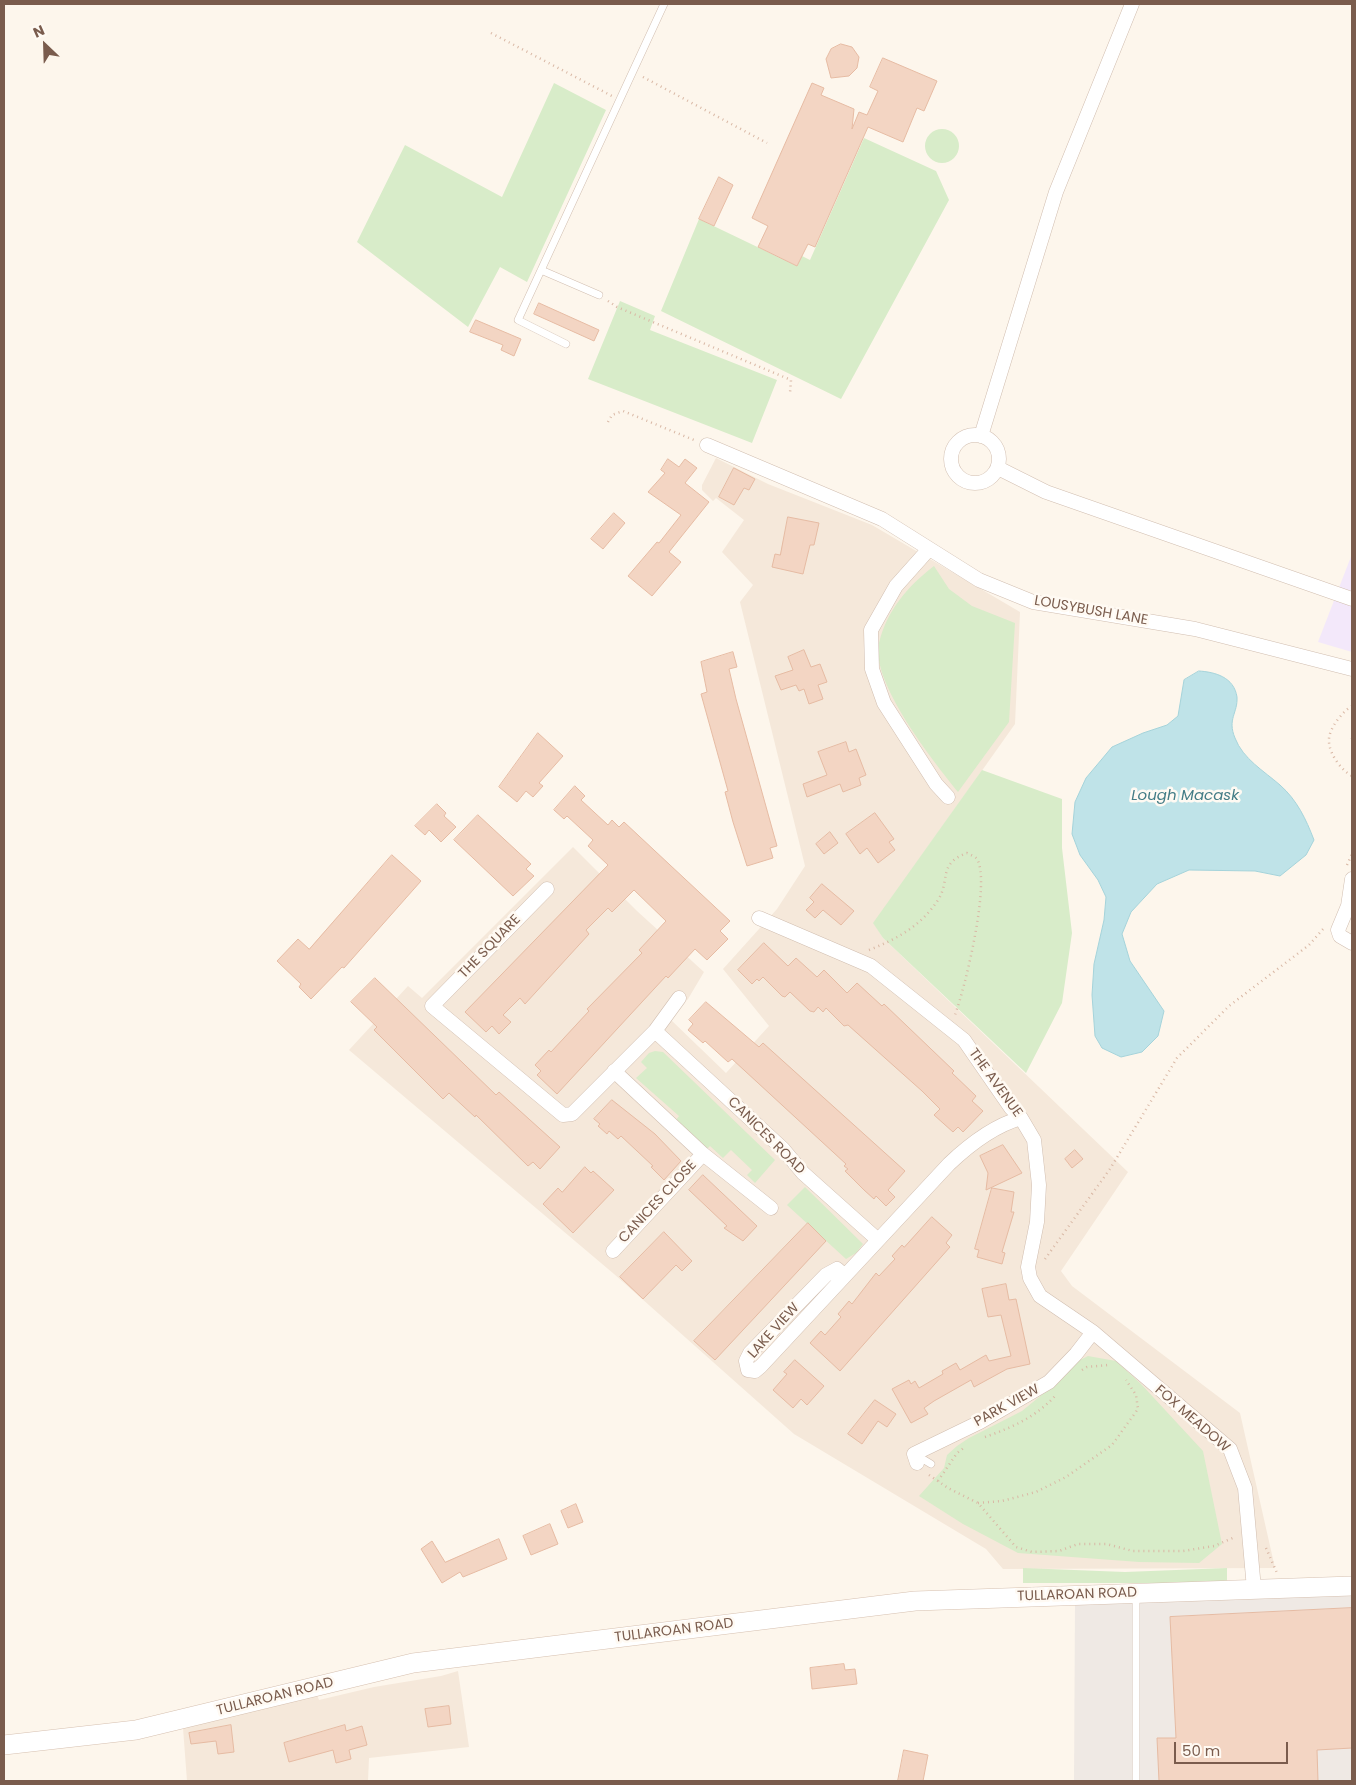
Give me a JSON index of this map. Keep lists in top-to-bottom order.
{
  "streets": {
    "street": [
      "LOUSYBUSH LANE",
      "THE SQUARE",
      "THE AVENUE",
      "CANICES ROAD",
      "CANICES CLOSE",
      "LAKE VIEW",
      "PARK VIEW",
      "FOX MEADOW",
      "TULLAROAN ROAD"
    ]
  },
  "crossings": [
    ["THE SQUARE", "CANICES CLOSE"],
    ["THE AVENUE", "LAKE VIEW"],
    ["CANICES ROAD", "LAKE VIEW"],
    ["PARK VIEW", "FOX MEADOW"],
    ["FOX MEADOW", "TULLAROAN ROAD"]
  ],
  "water": ["Lough Macask"],
  "scale_bar": "50 m",
  "north": "top left"
}
